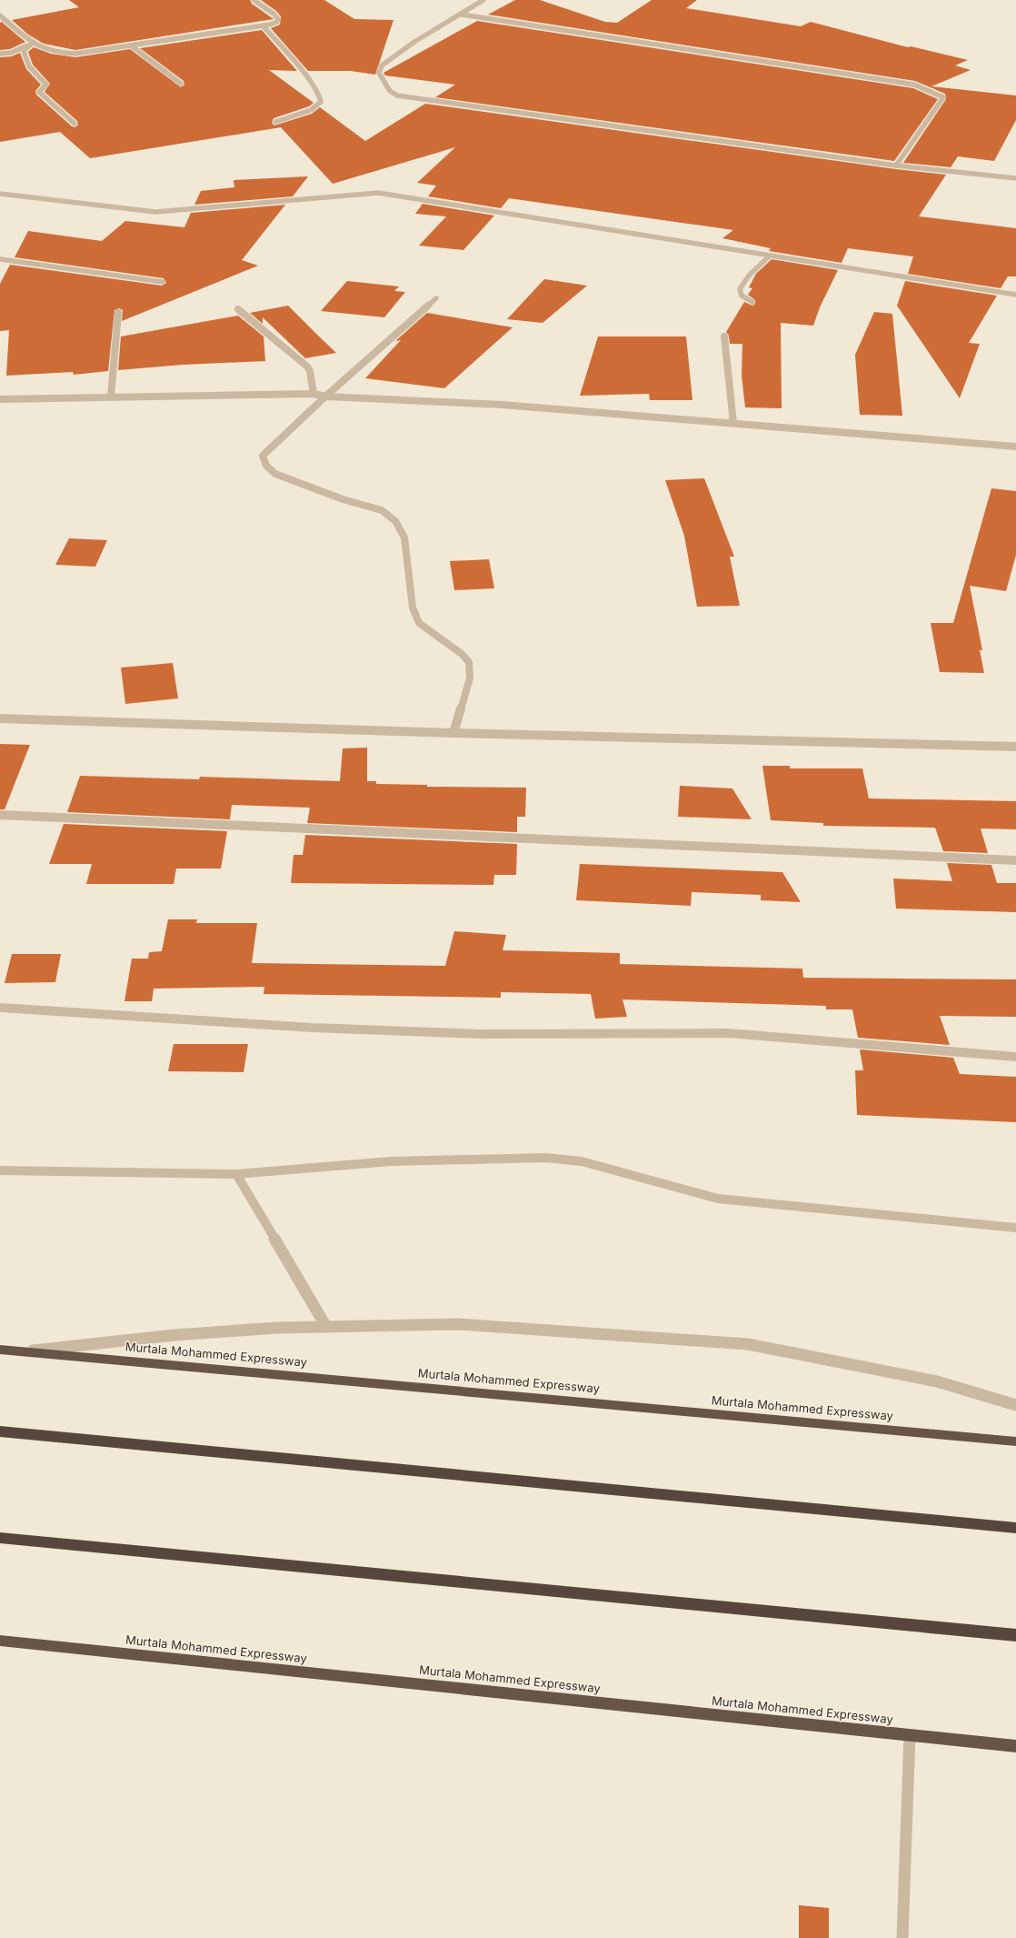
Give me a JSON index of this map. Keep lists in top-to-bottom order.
{
  "streets": {
    "highway": ["Murtala Mohammed Expressway"]
  }
}
